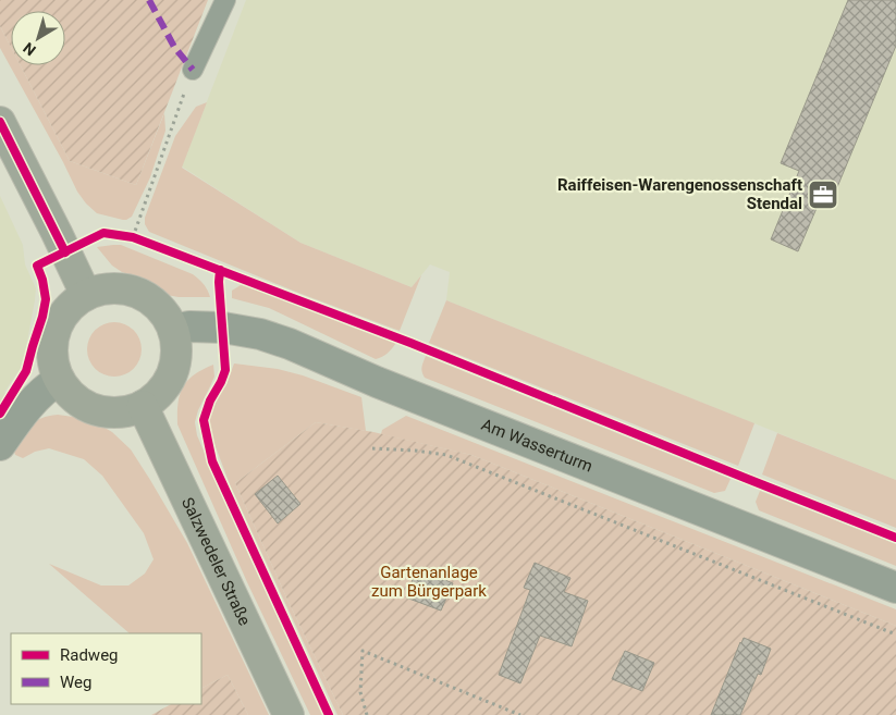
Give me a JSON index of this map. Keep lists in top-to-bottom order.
{
  "streets": {
    "main road": ["Salzwedeler Straße"],
    "street": ["Am Wasserturm"]
  },
  "crossings": [
    ["Am Wasserturm", "Salzwedeler Straße"]
  ],
  "parks": ["Gartenanlage zum Bürgerpark"],
  "places": {
    "office": ["Raiffeisen-Warengenossenschaft Stendal"]
  },
  "legend": ["Radweg", "Weg"],
  "north": "bottom left"
}
